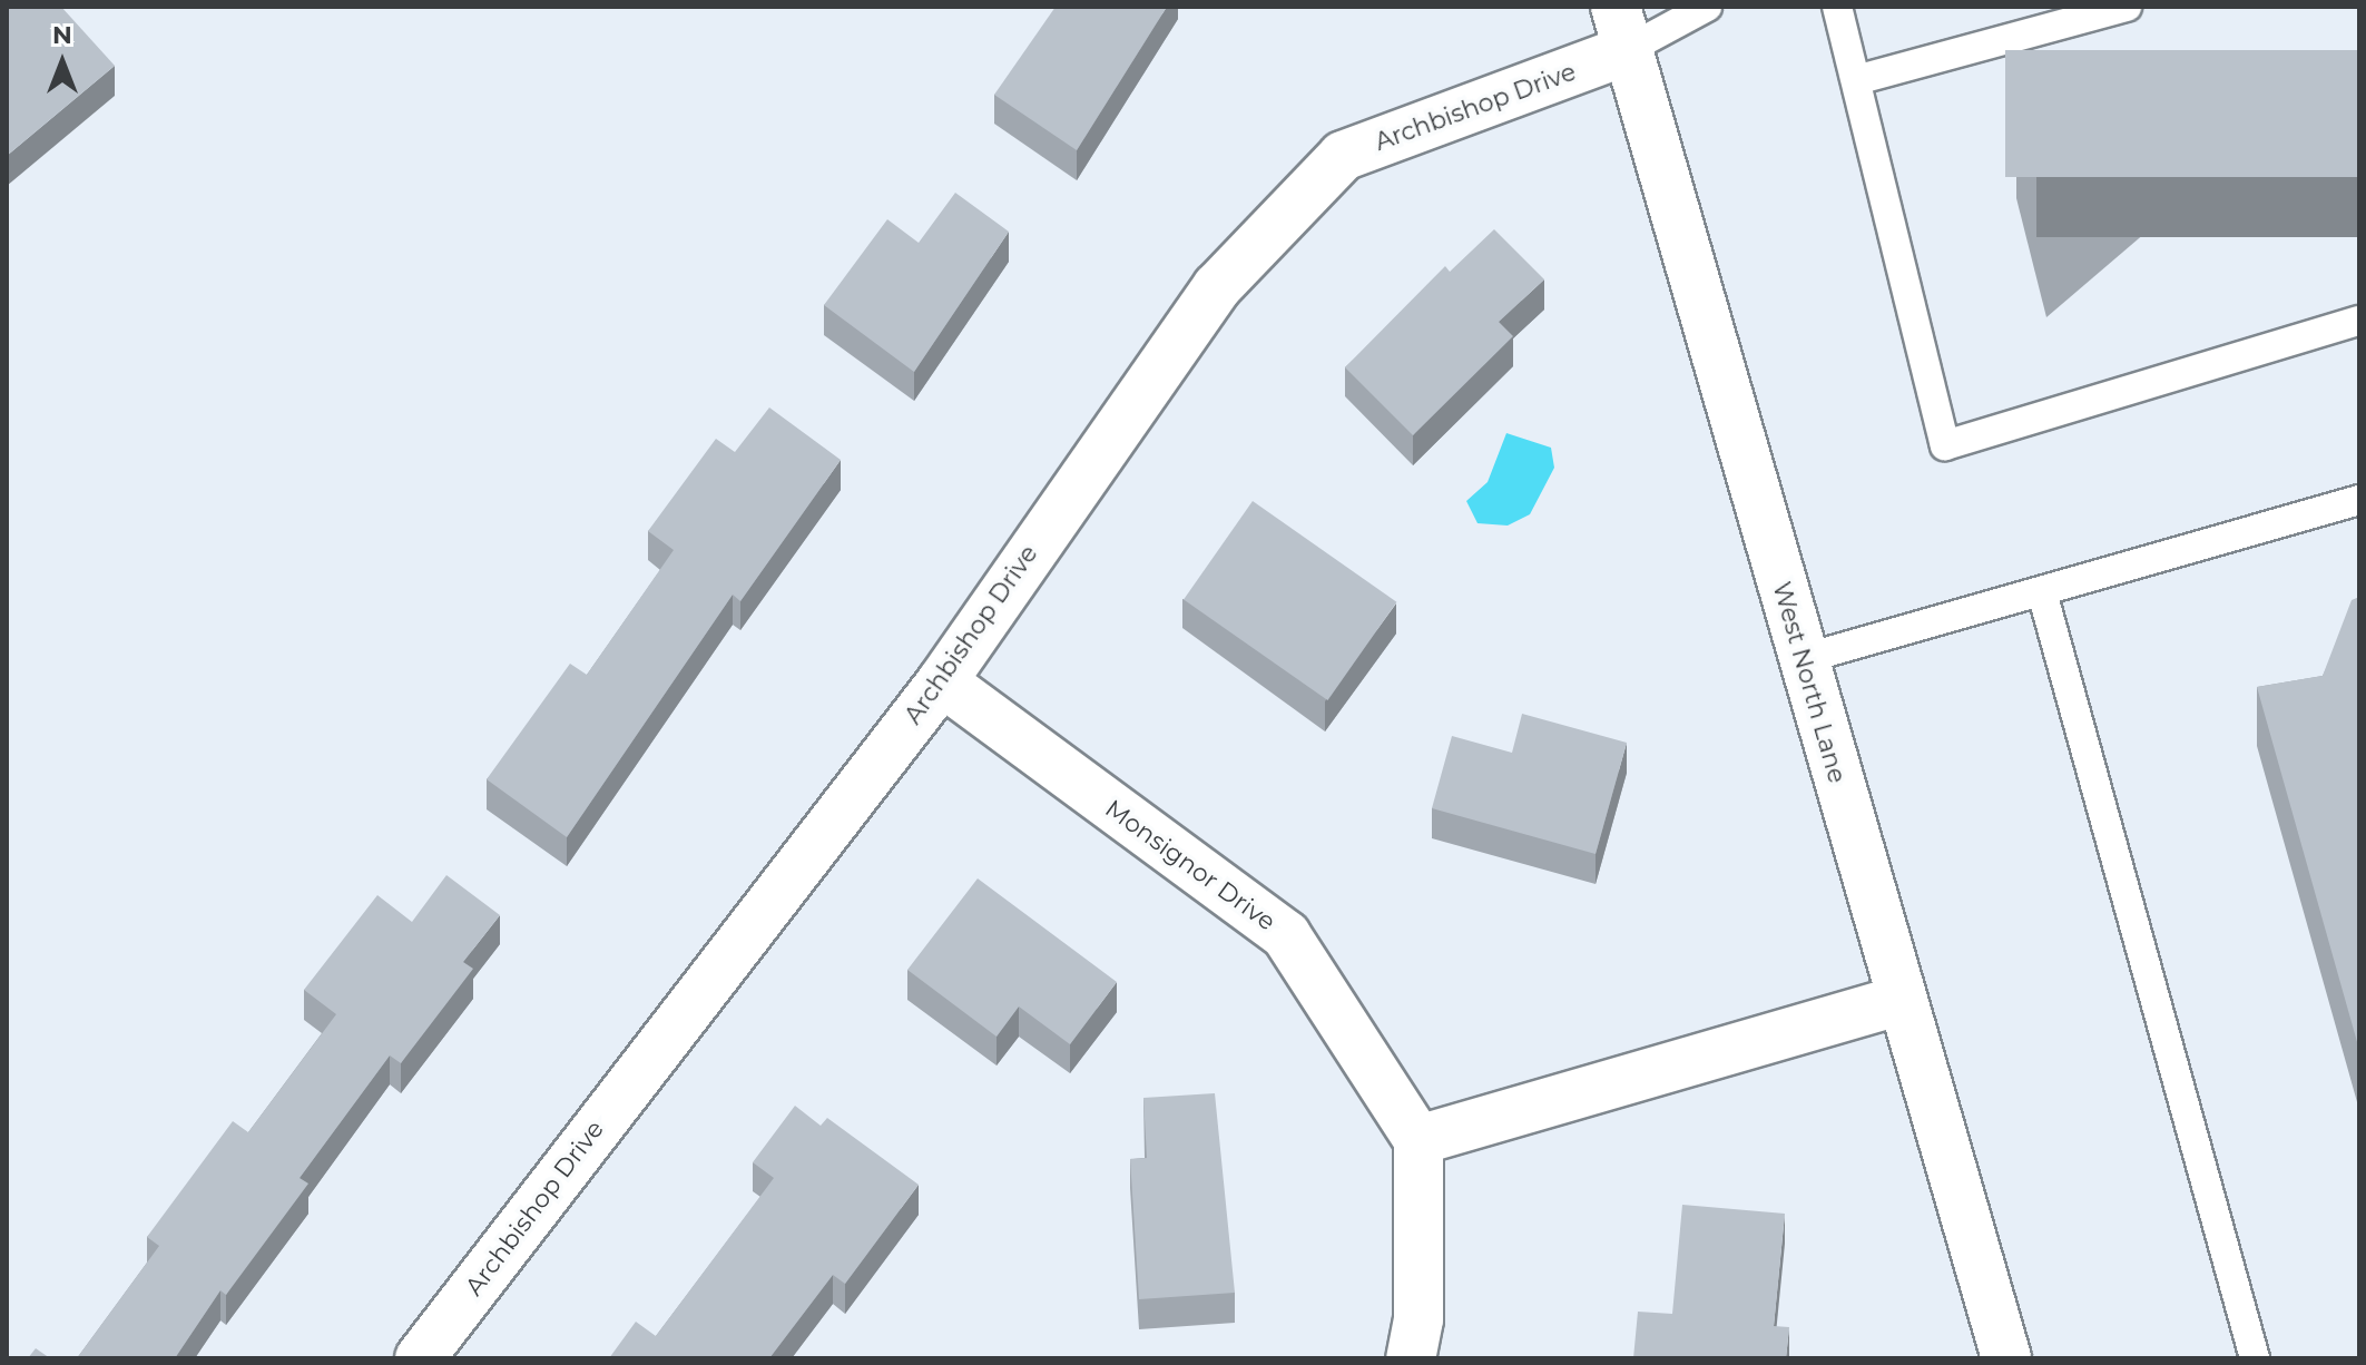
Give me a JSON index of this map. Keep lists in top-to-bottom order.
{
  "streets": {
    "street": ["Archbishop Drive", "West North Lane", "Monsignor Drive"]
  },
  "crossings": [
    ["Archbishop Drive", "West North Lane"],
    ["Archbishop Drive", "Monsignor Drive"]
  ],
  "north": "top"
}
